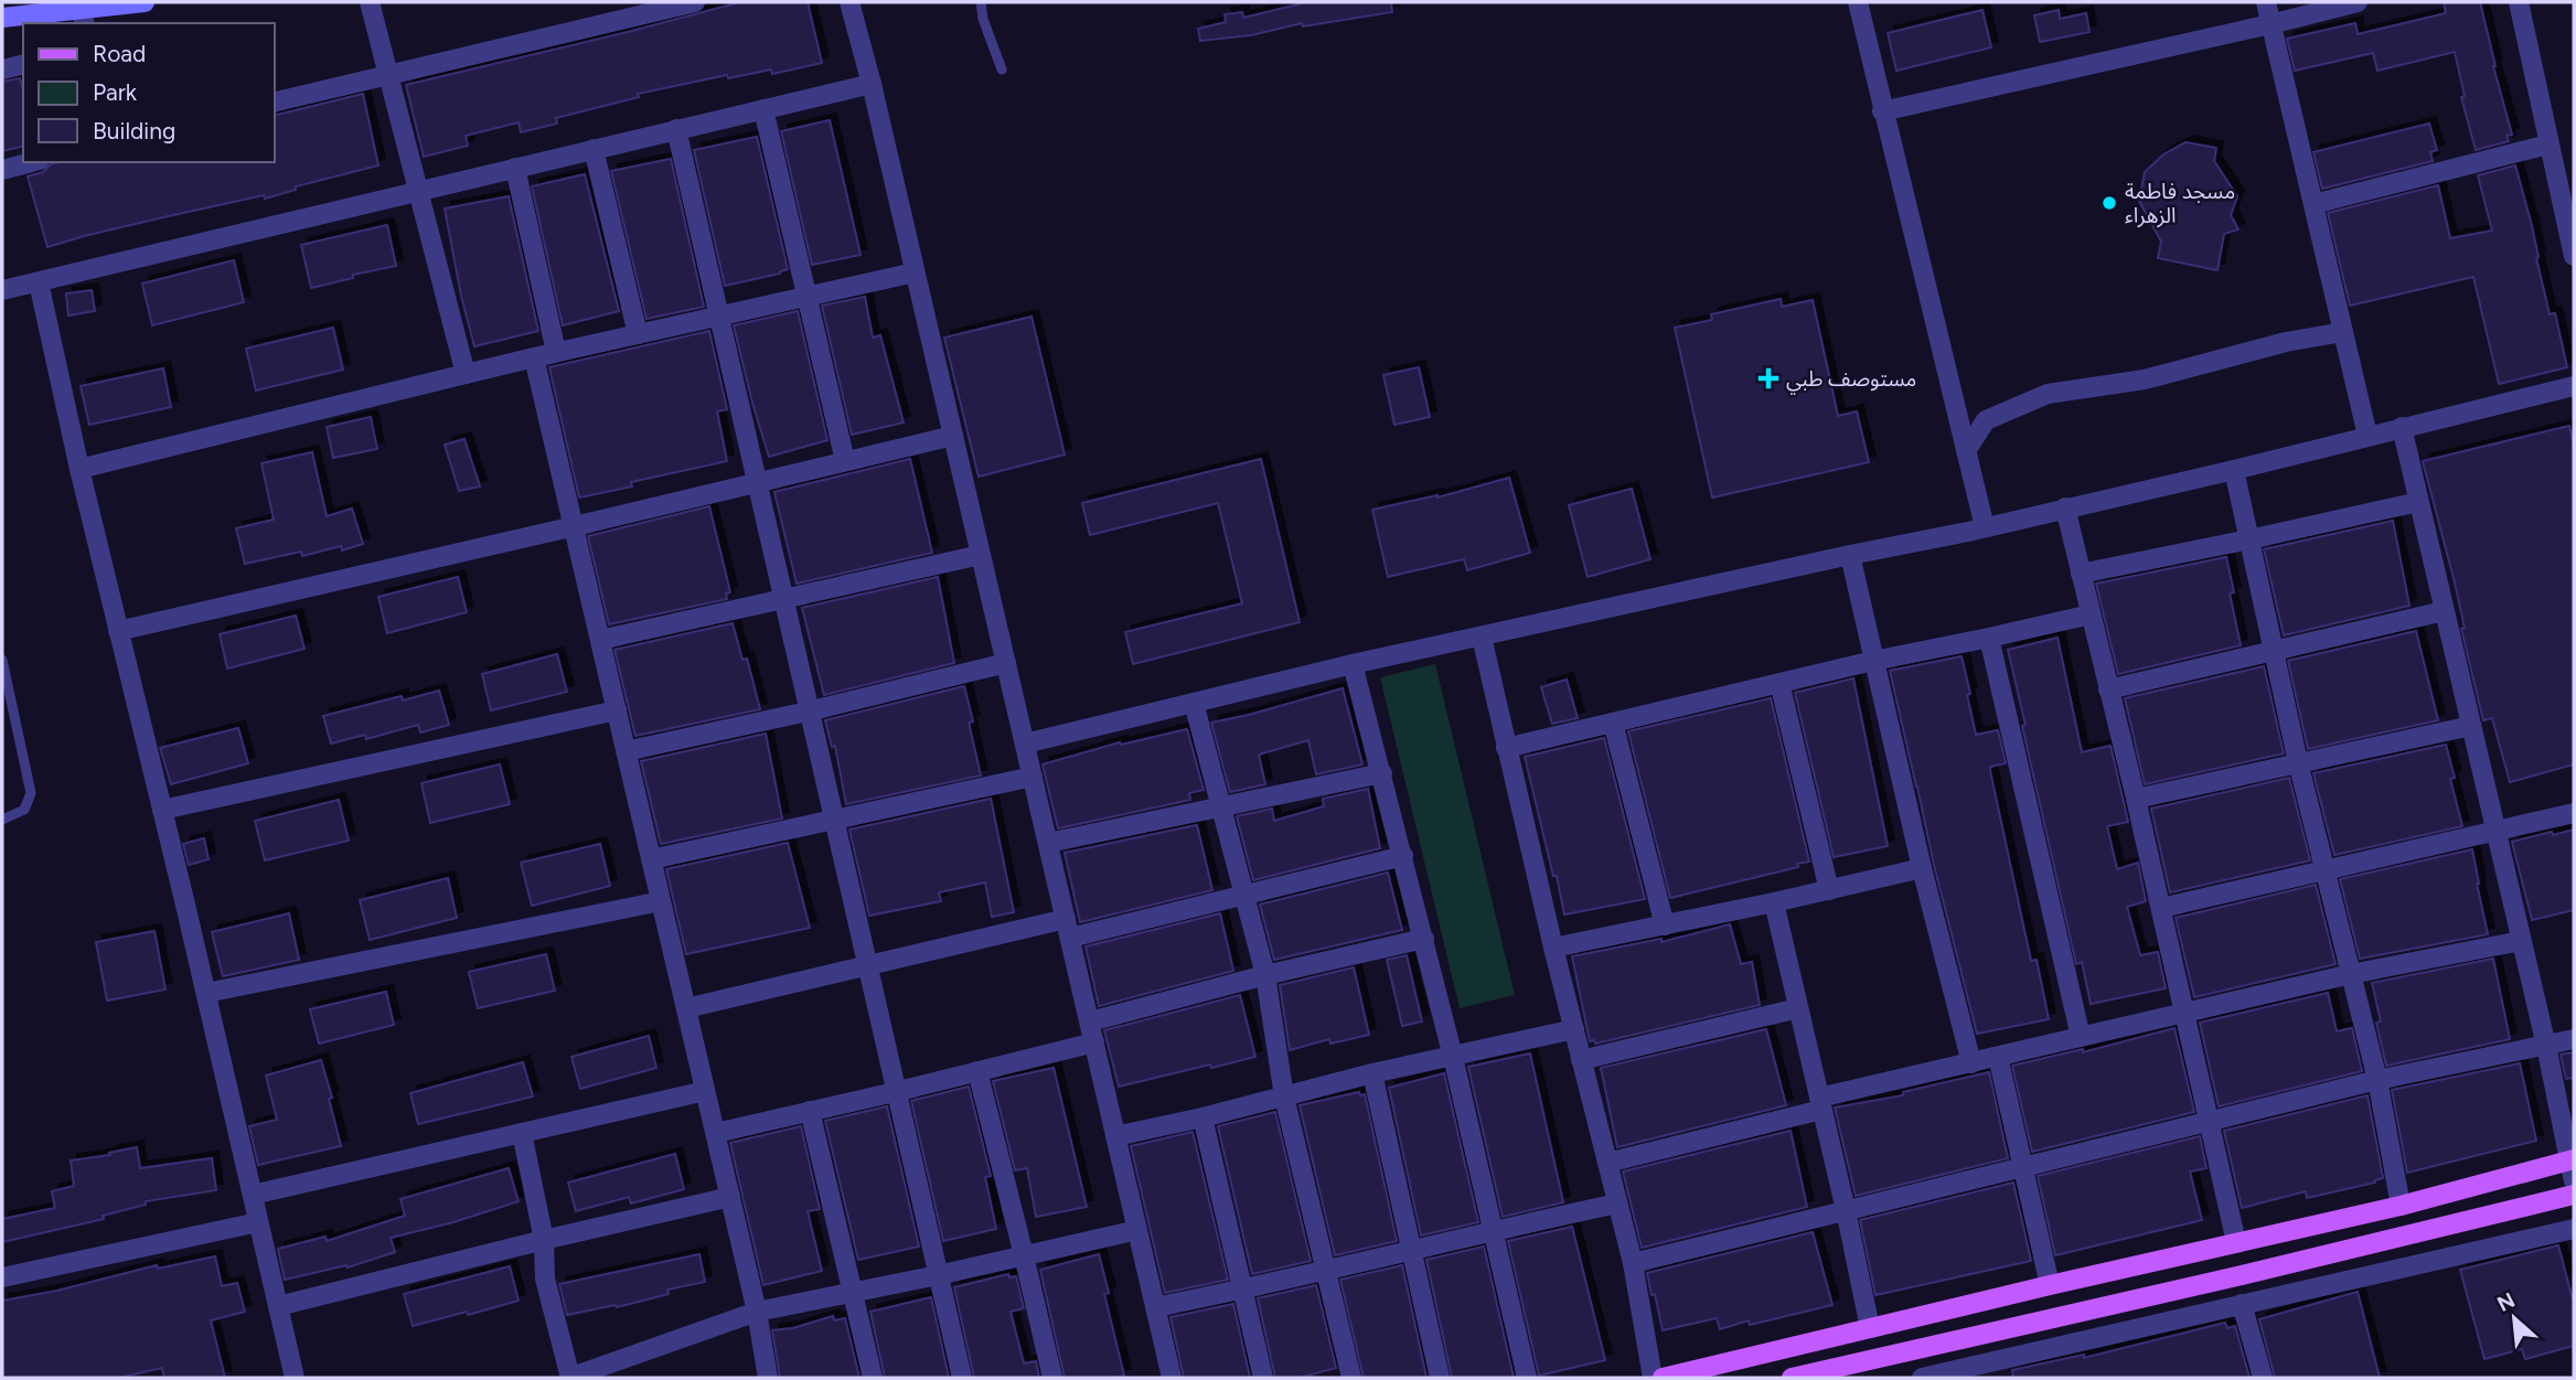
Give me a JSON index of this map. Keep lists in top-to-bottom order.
{
  "places": {
    "other": ["مسجد فاطمة الزهراء"],
    "health": ["مستوصف طبي"]
  },
  "legend": ["Road", "Park", "Building"],
  "north": "top left"
}
